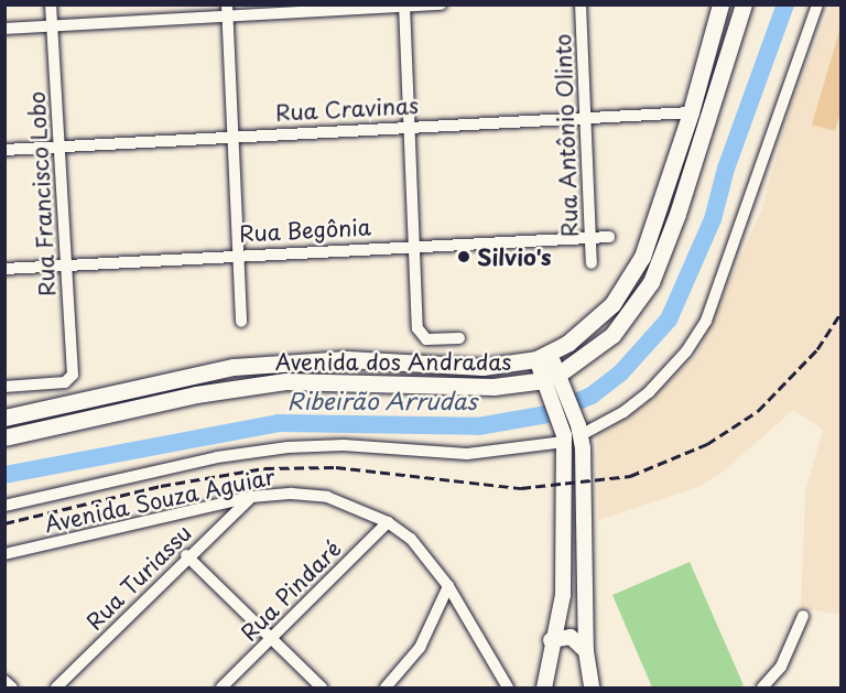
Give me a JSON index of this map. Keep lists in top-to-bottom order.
{
  "streets": {
    "main road": ["Avenida dos Andradas"],
    "street": [
      "Rua Cravinas",
      "Rua Antônio Olinto",
      "Rua Francisco Lobo",
      "Rua Begônia",
      "Avenida Souza Aguiar",
      "Rua Turiassu",
      "Rua Pindaré"
    ]
  },
  "crossings": [
    ["Rua Cravinas", "Rua Antônio Olinto"],
    ["Rua Cravinas", "Rua Francisco Lobo"],
    ["Rua Cravinas", "Avenida dos Andradas"],
    ["Rua Antônio Olinto", "Rua Begônia"],
    ["Rua Francisco Lobo", "Rua Begônia"],
    ["Avenida Souza Aguiar", "Rua Turiassu"],
    ["Avenida Souza Aguiar", "Rua Pindaré"]
  ],
  "water": ["Ribeirão Arrudas"],
  "places": ["Silvio's"]
}
